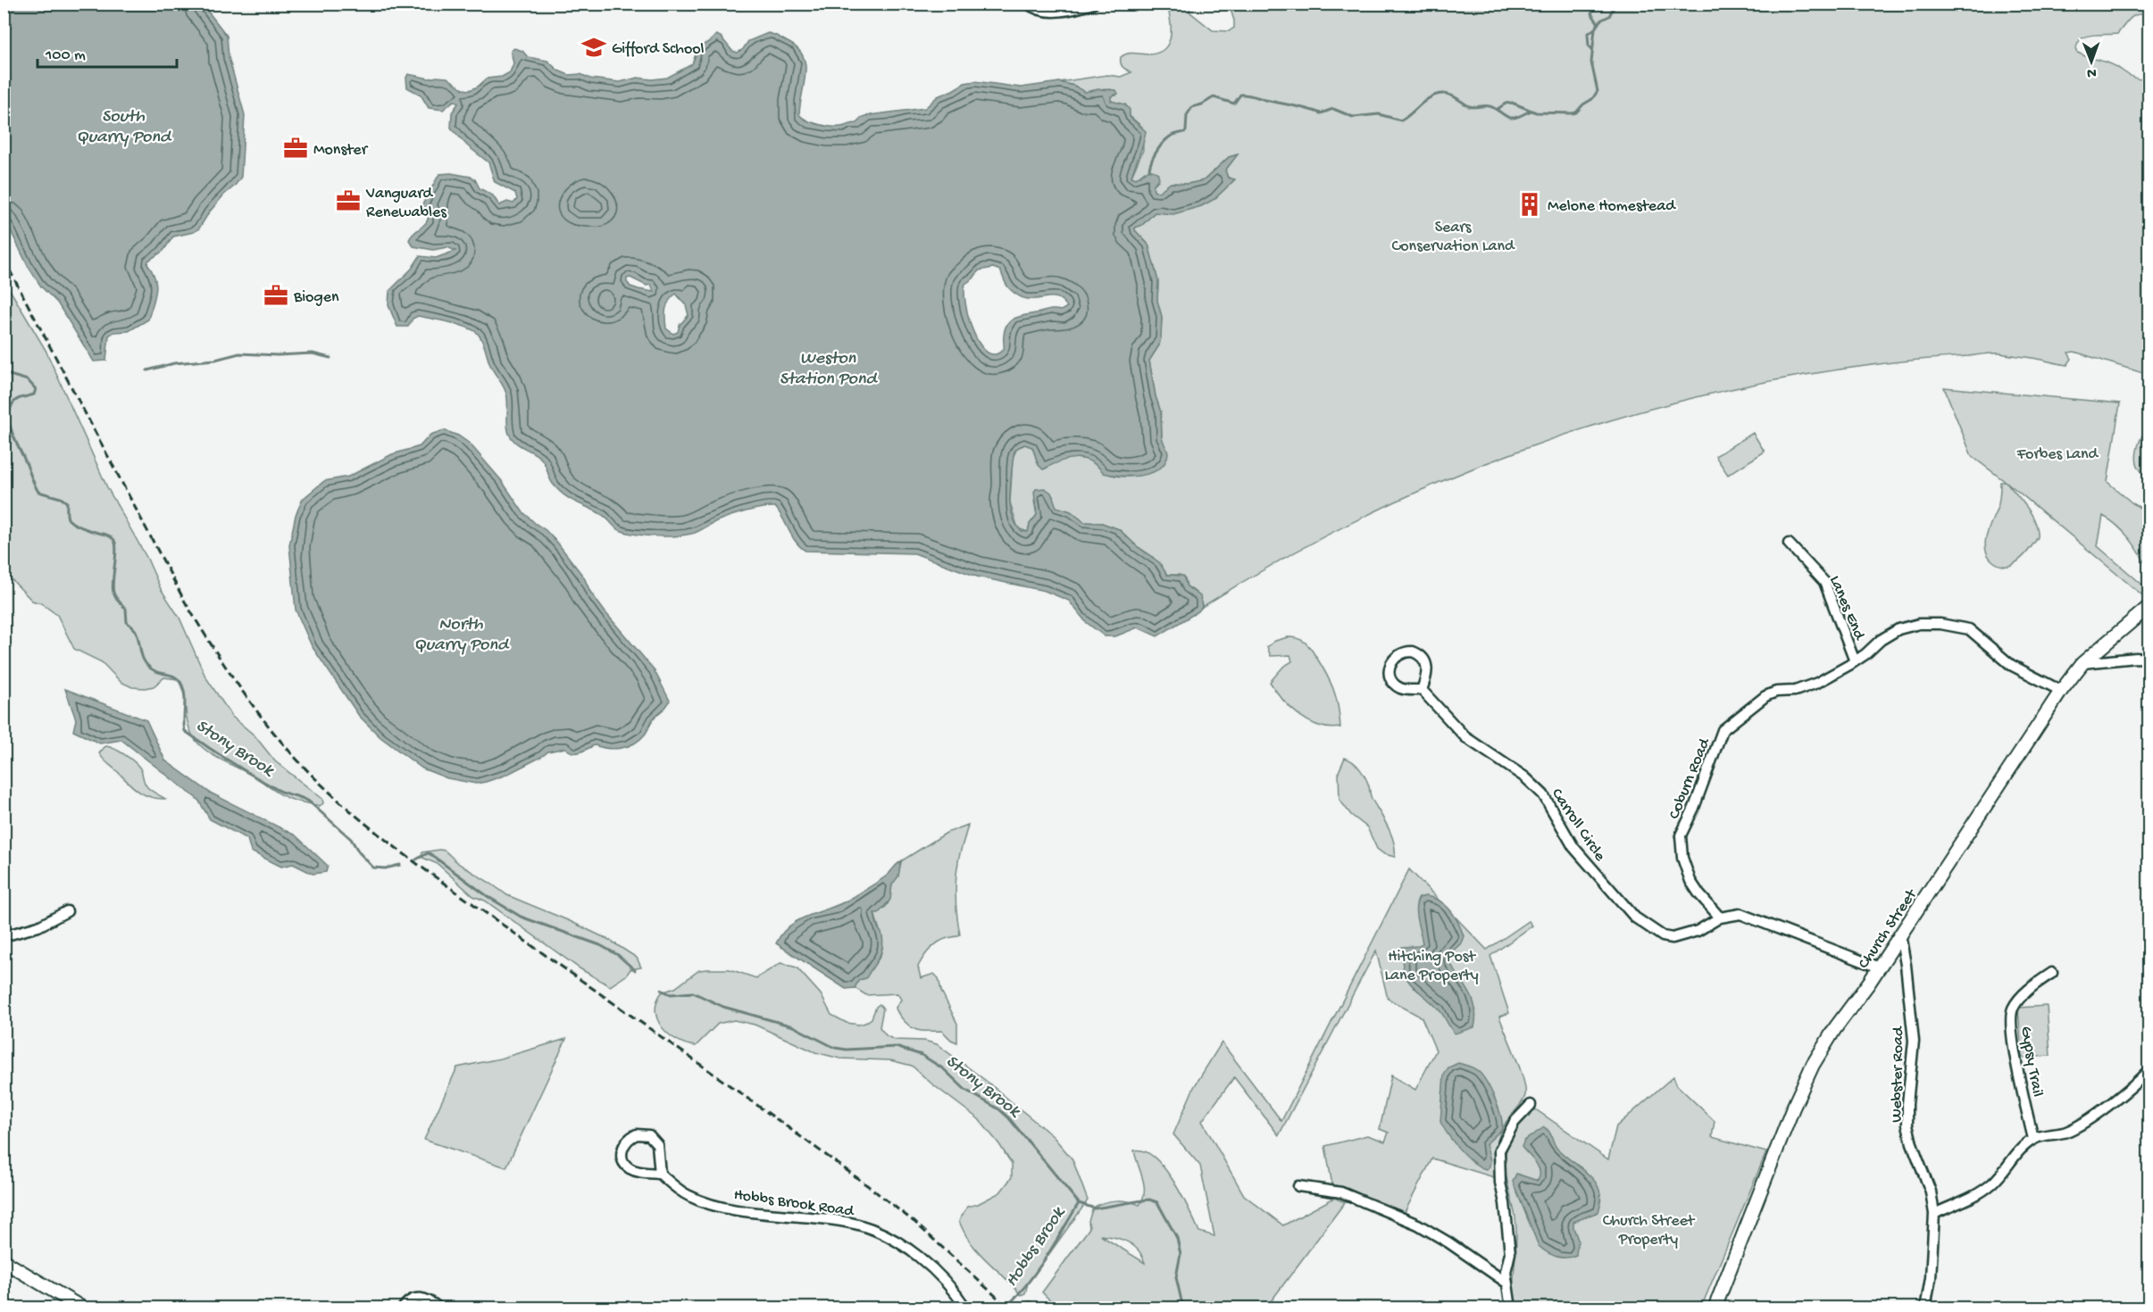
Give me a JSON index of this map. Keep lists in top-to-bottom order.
{
  "streets": {
    "street": [
      "Lanes End",
      "Coburn Road",
      "Carroll Circle",
      "Church Street",
      "Gypsy Trail",
      "Webster Road",
      "Hobbs Brook Road"
    ]
  },
  "crossings": [
    ["Lanes End", "Coburn Road"],
    ["Coburn Road", "Carroll Circle"],
    ["Coburn Road", "Church Street"],
    ["Church Street", "Webster Road"]
  ],
  "water": [
    "South Quarry Pond",
    "Weston Station Pond",
    "North Quarry Pond",
    "Stony Brook",
    "Hobbs Brook"
  ],
  "parks": [
    "Sears Conservation Land",
    "Forbes Land",
    "Hitching Post Lane Property",
    "Church Street Property"
  ],
  "places": {
    "school or university": ["Gifford School"],
    "office": ["Monster", "Vanguard Renewables", "Biogen"],
    "building": ["Melone Homestead"]
  },
  "scale_bar": "100 m",
  "north": "bottom"
}
